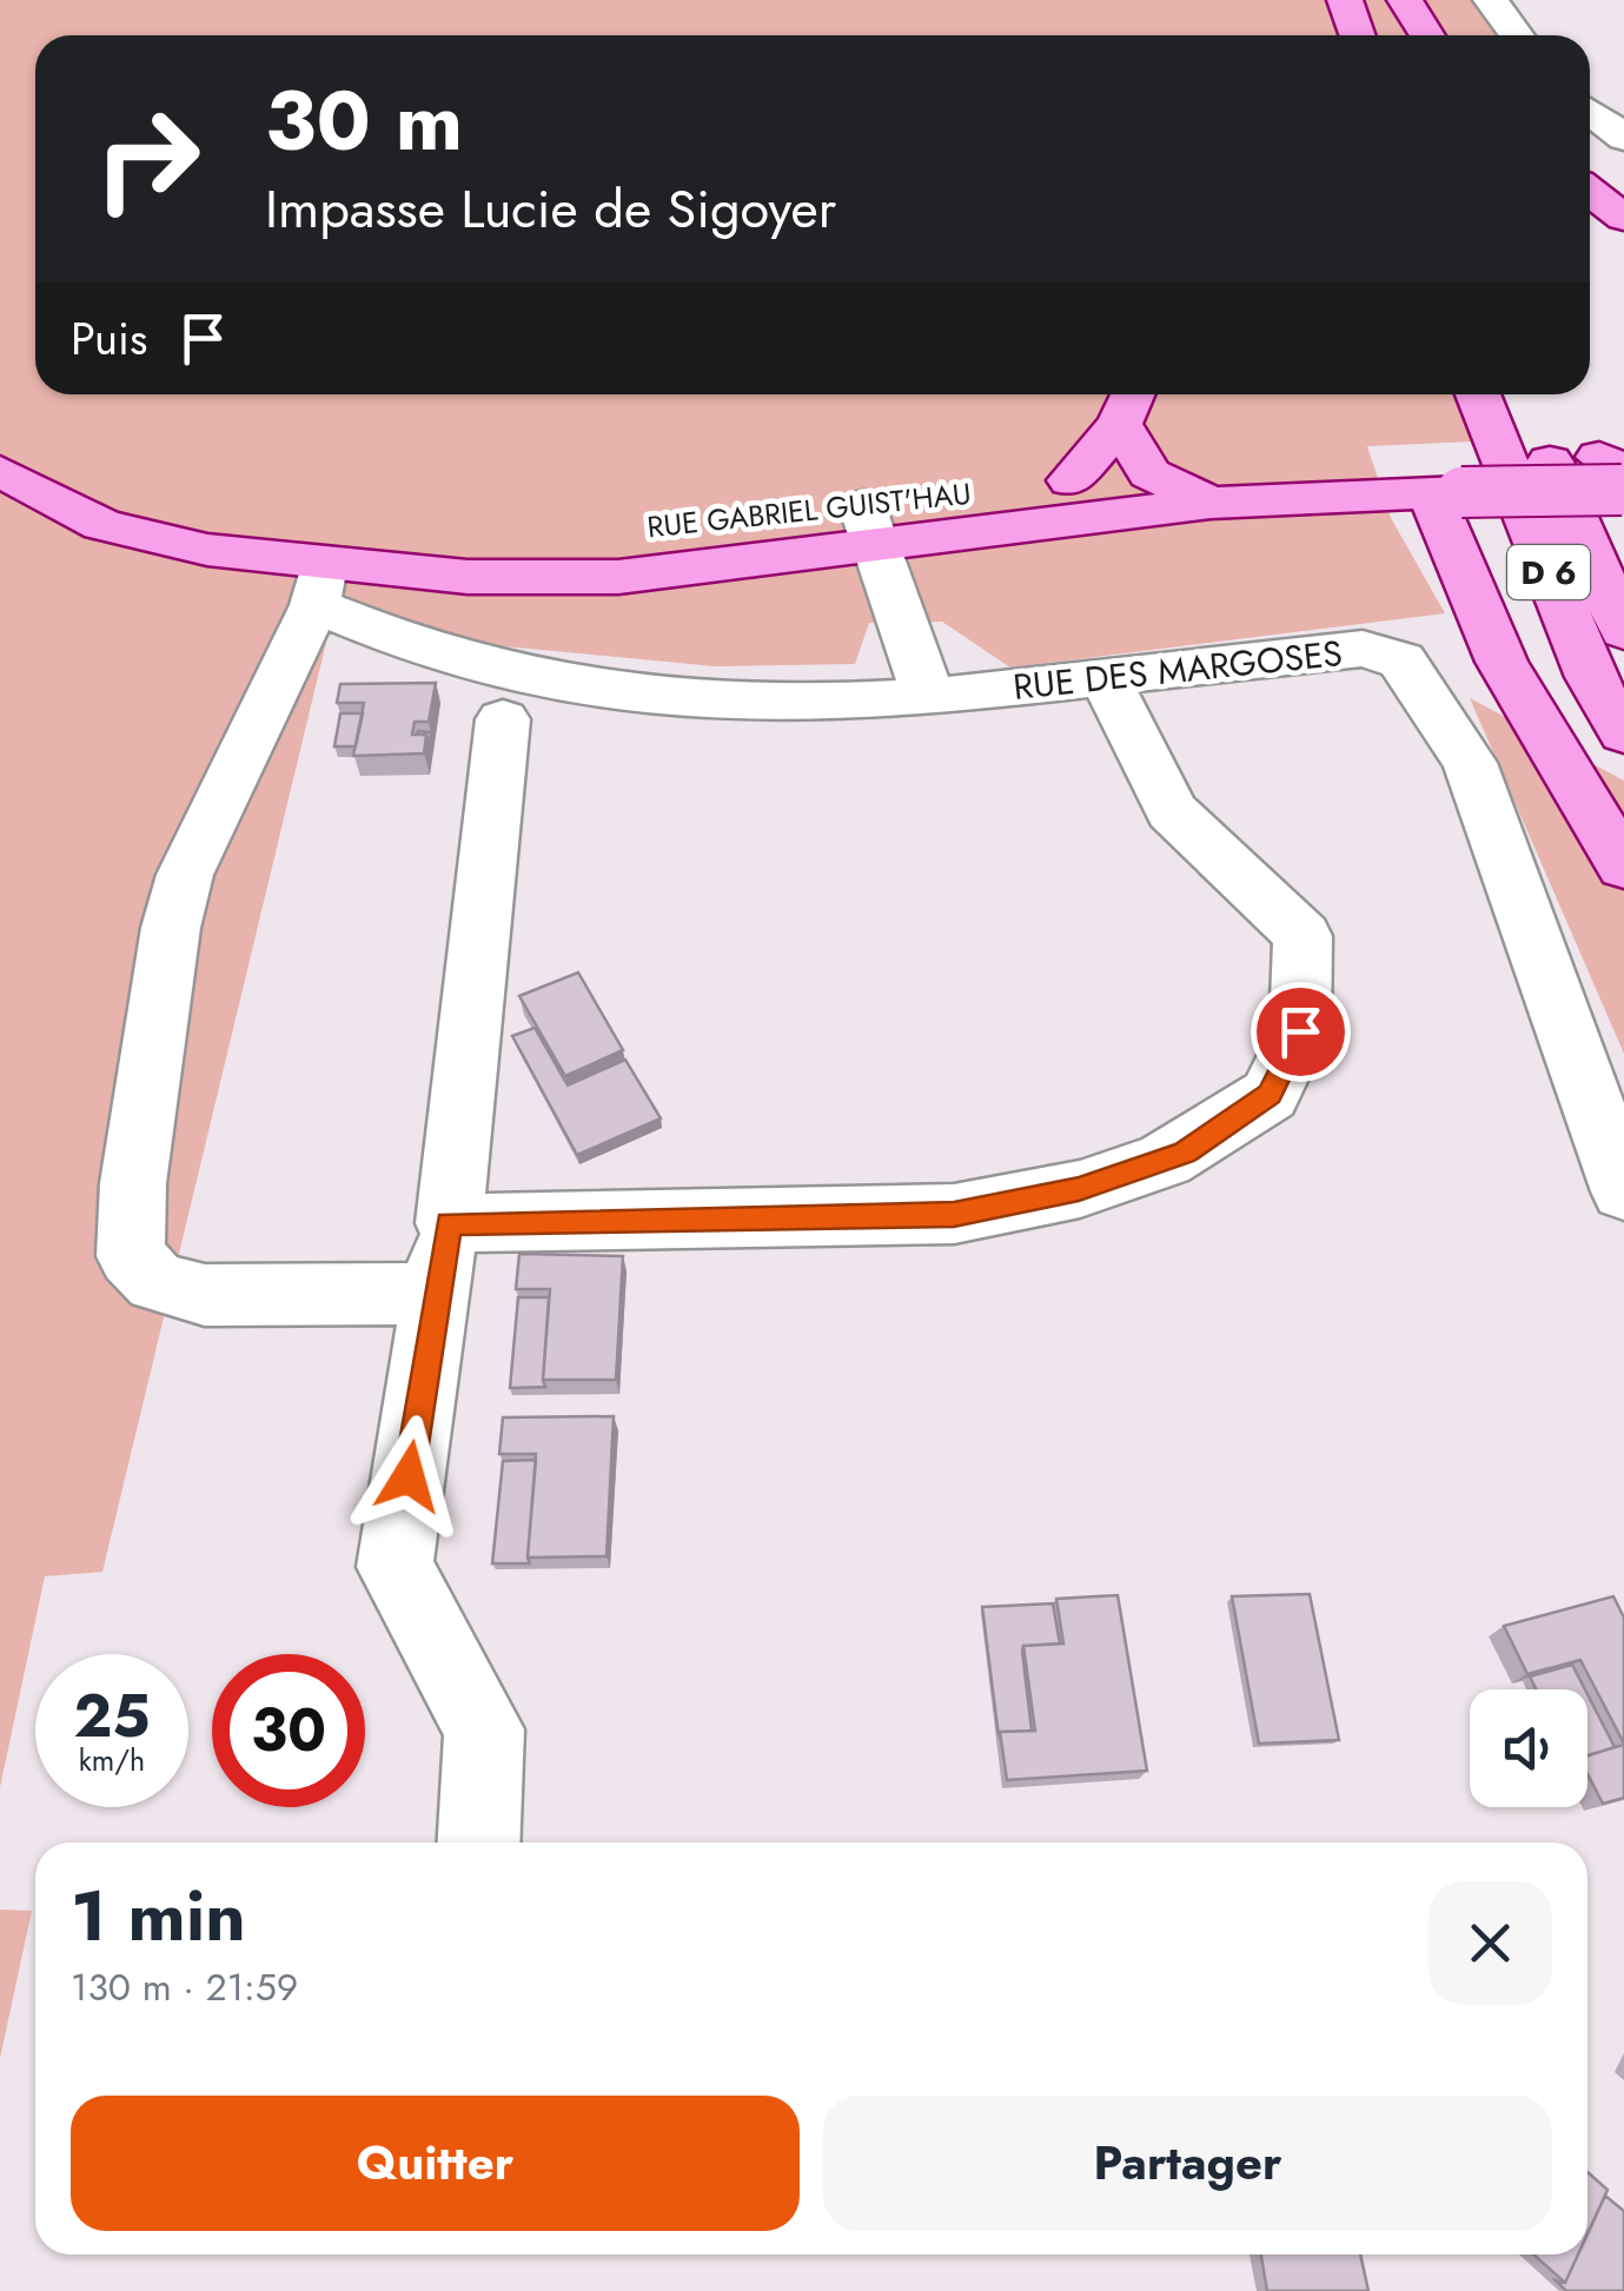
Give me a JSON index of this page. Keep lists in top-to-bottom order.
{
  "streets": {
    "main road": ["RUE GABRIEL GUIST'HAU", "D 6"],
    "street": ["RUE DES MARGOSES"]
  },
  "crossings": [
    ["RUE GABRIEL GUIST'HAU", "RUE DES MARGOSES"]
  ],
  "page": {
    "turn": ["30 m", "Impasse Lucie de Sigoyer"],
    "then": "Puis",
    "speed": "25 km/h",
    "limit": "30",
    "heading": ["1 min", "130 m · 21:59"],
    "buttons": ["Quitter", "Partager"]
  }
}
